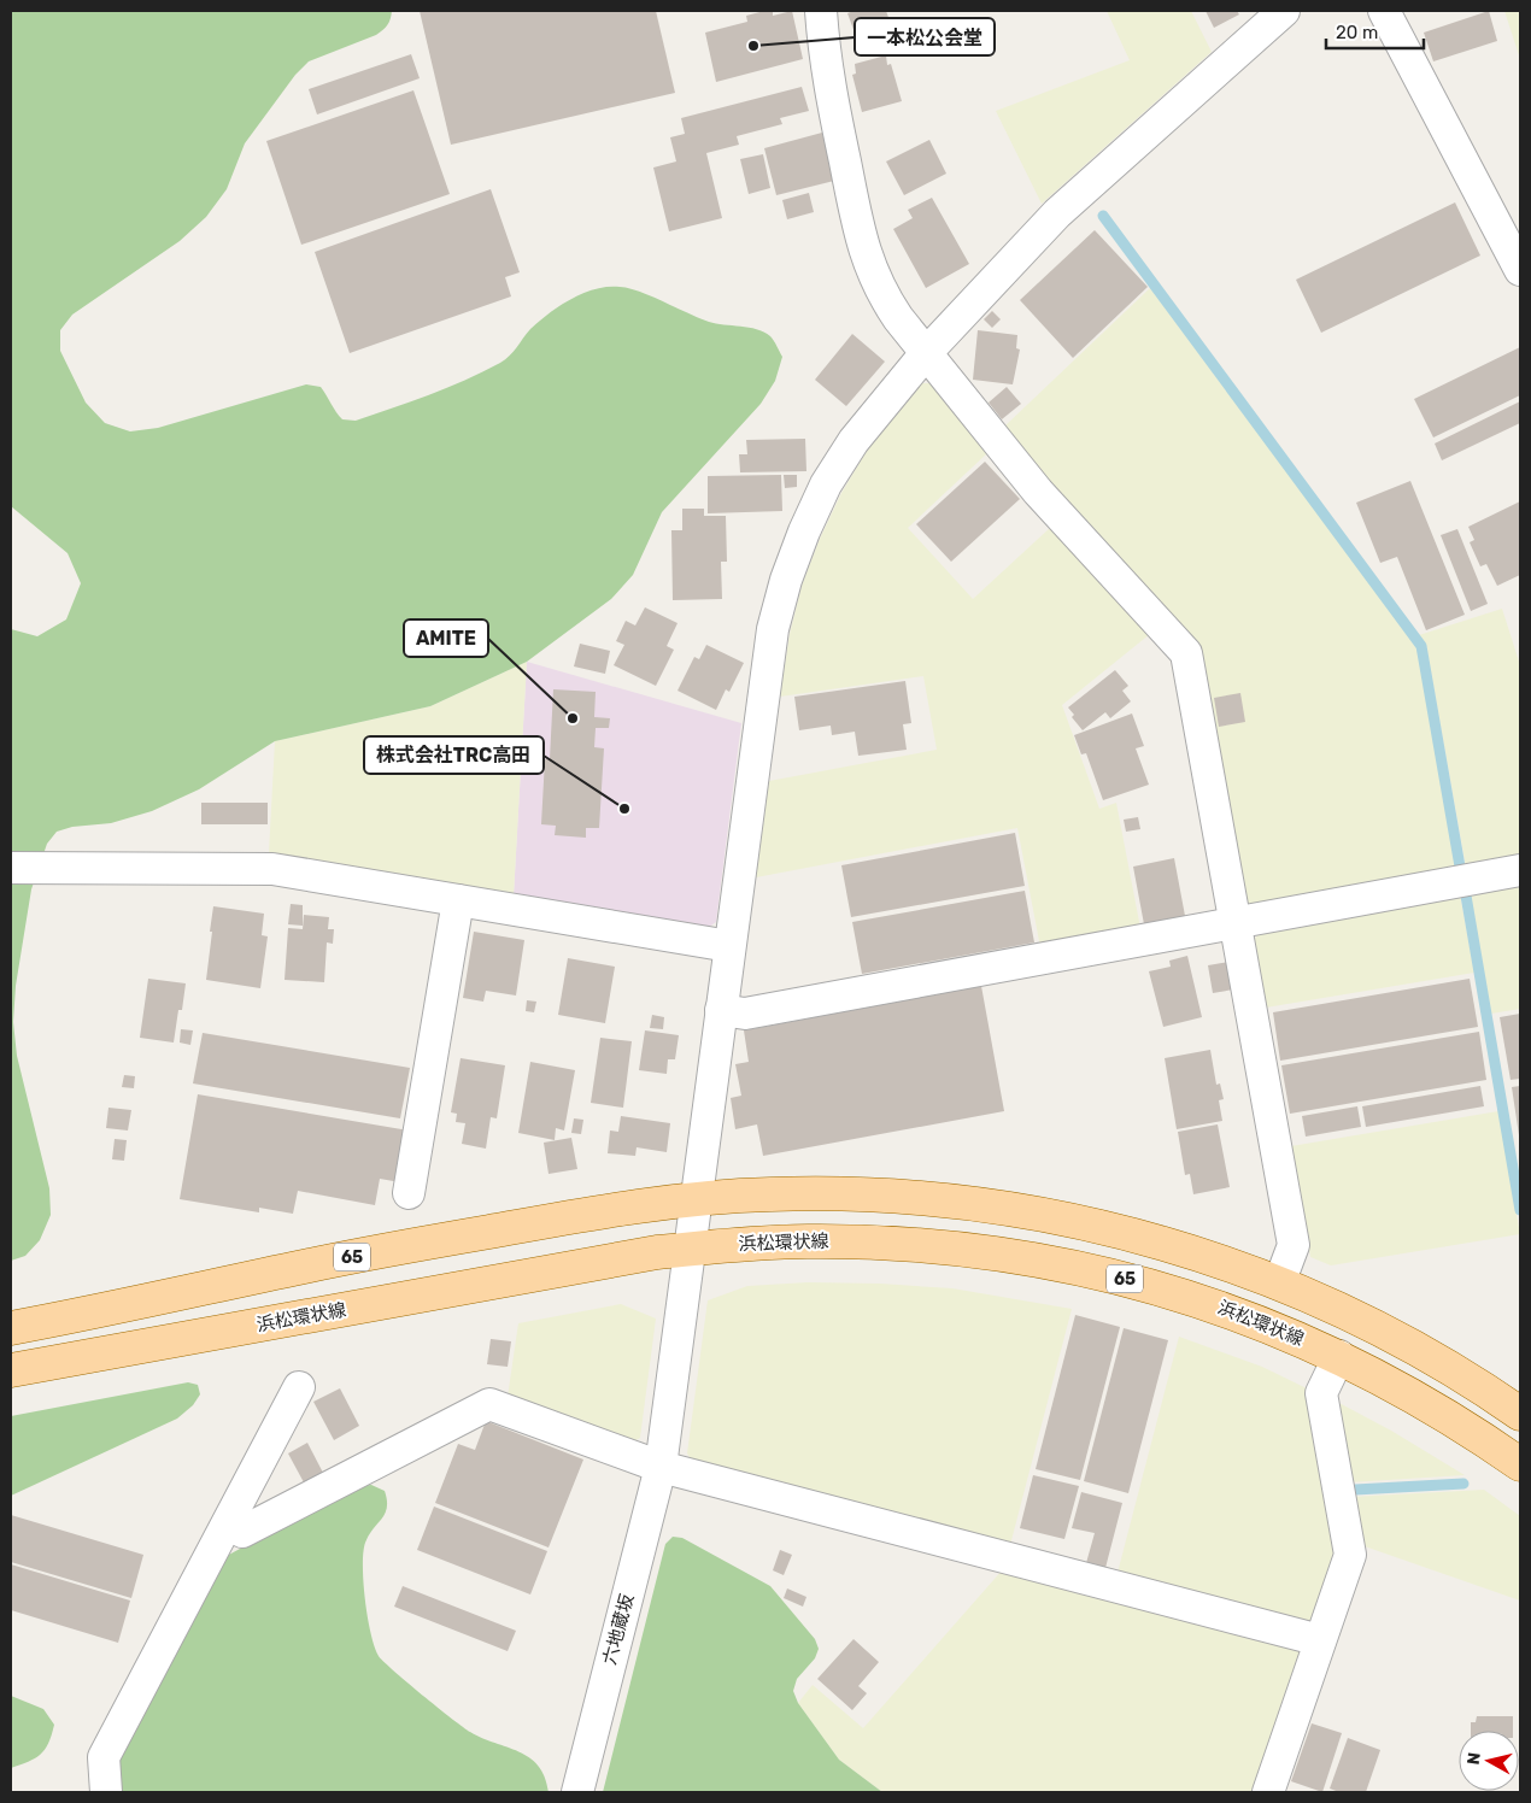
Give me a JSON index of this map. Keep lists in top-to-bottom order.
{
  "streets": {
    "main road": ["浜松環状線", "65"],
    "street": ["六地蔵坂"]
  },
  "crossings": [
    ["浜松環状線", "六地蔵坂"],
    ["65", "六地蔵坂"]
  ],
  "places": ["一本松公会堂", "AMITE", "株式会社TRC高田"],
  "scale_bar": "20 m",
  "north": "left"
}
